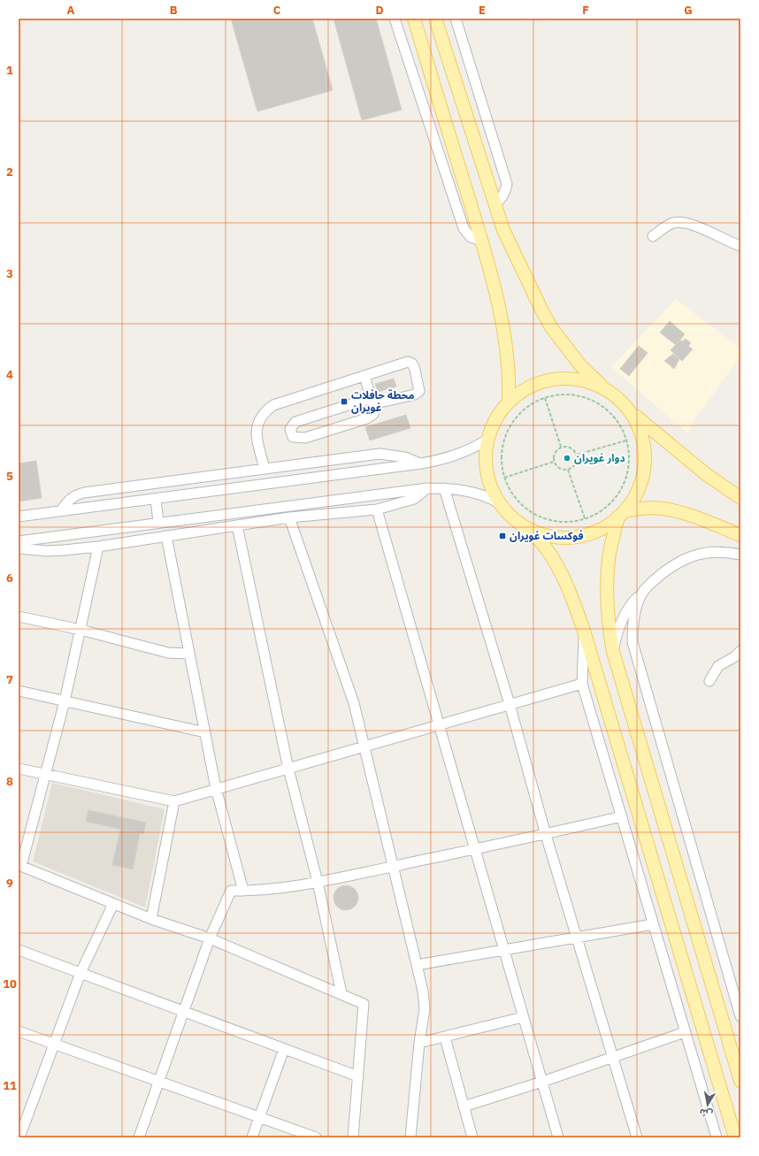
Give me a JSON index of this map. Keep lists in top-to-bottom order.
{
  "places": {
    "transit": ["محطة حافلات غويران", "فوكسات غويران"],
    "other": ["دوار غويران"]
  },
  "north": "bottom",
  "grid": {
    "columns": [
      "A",
      "B",
      "C",
      "D",
      "E",
      "F",
      "G"
    ],
    "rows": [
      "1",
      "2",
      "3",
      "4",
      "5",
      "6",
      "7",
      "8",
      "9",
      "10",
      "11"
    ]
  }
}
